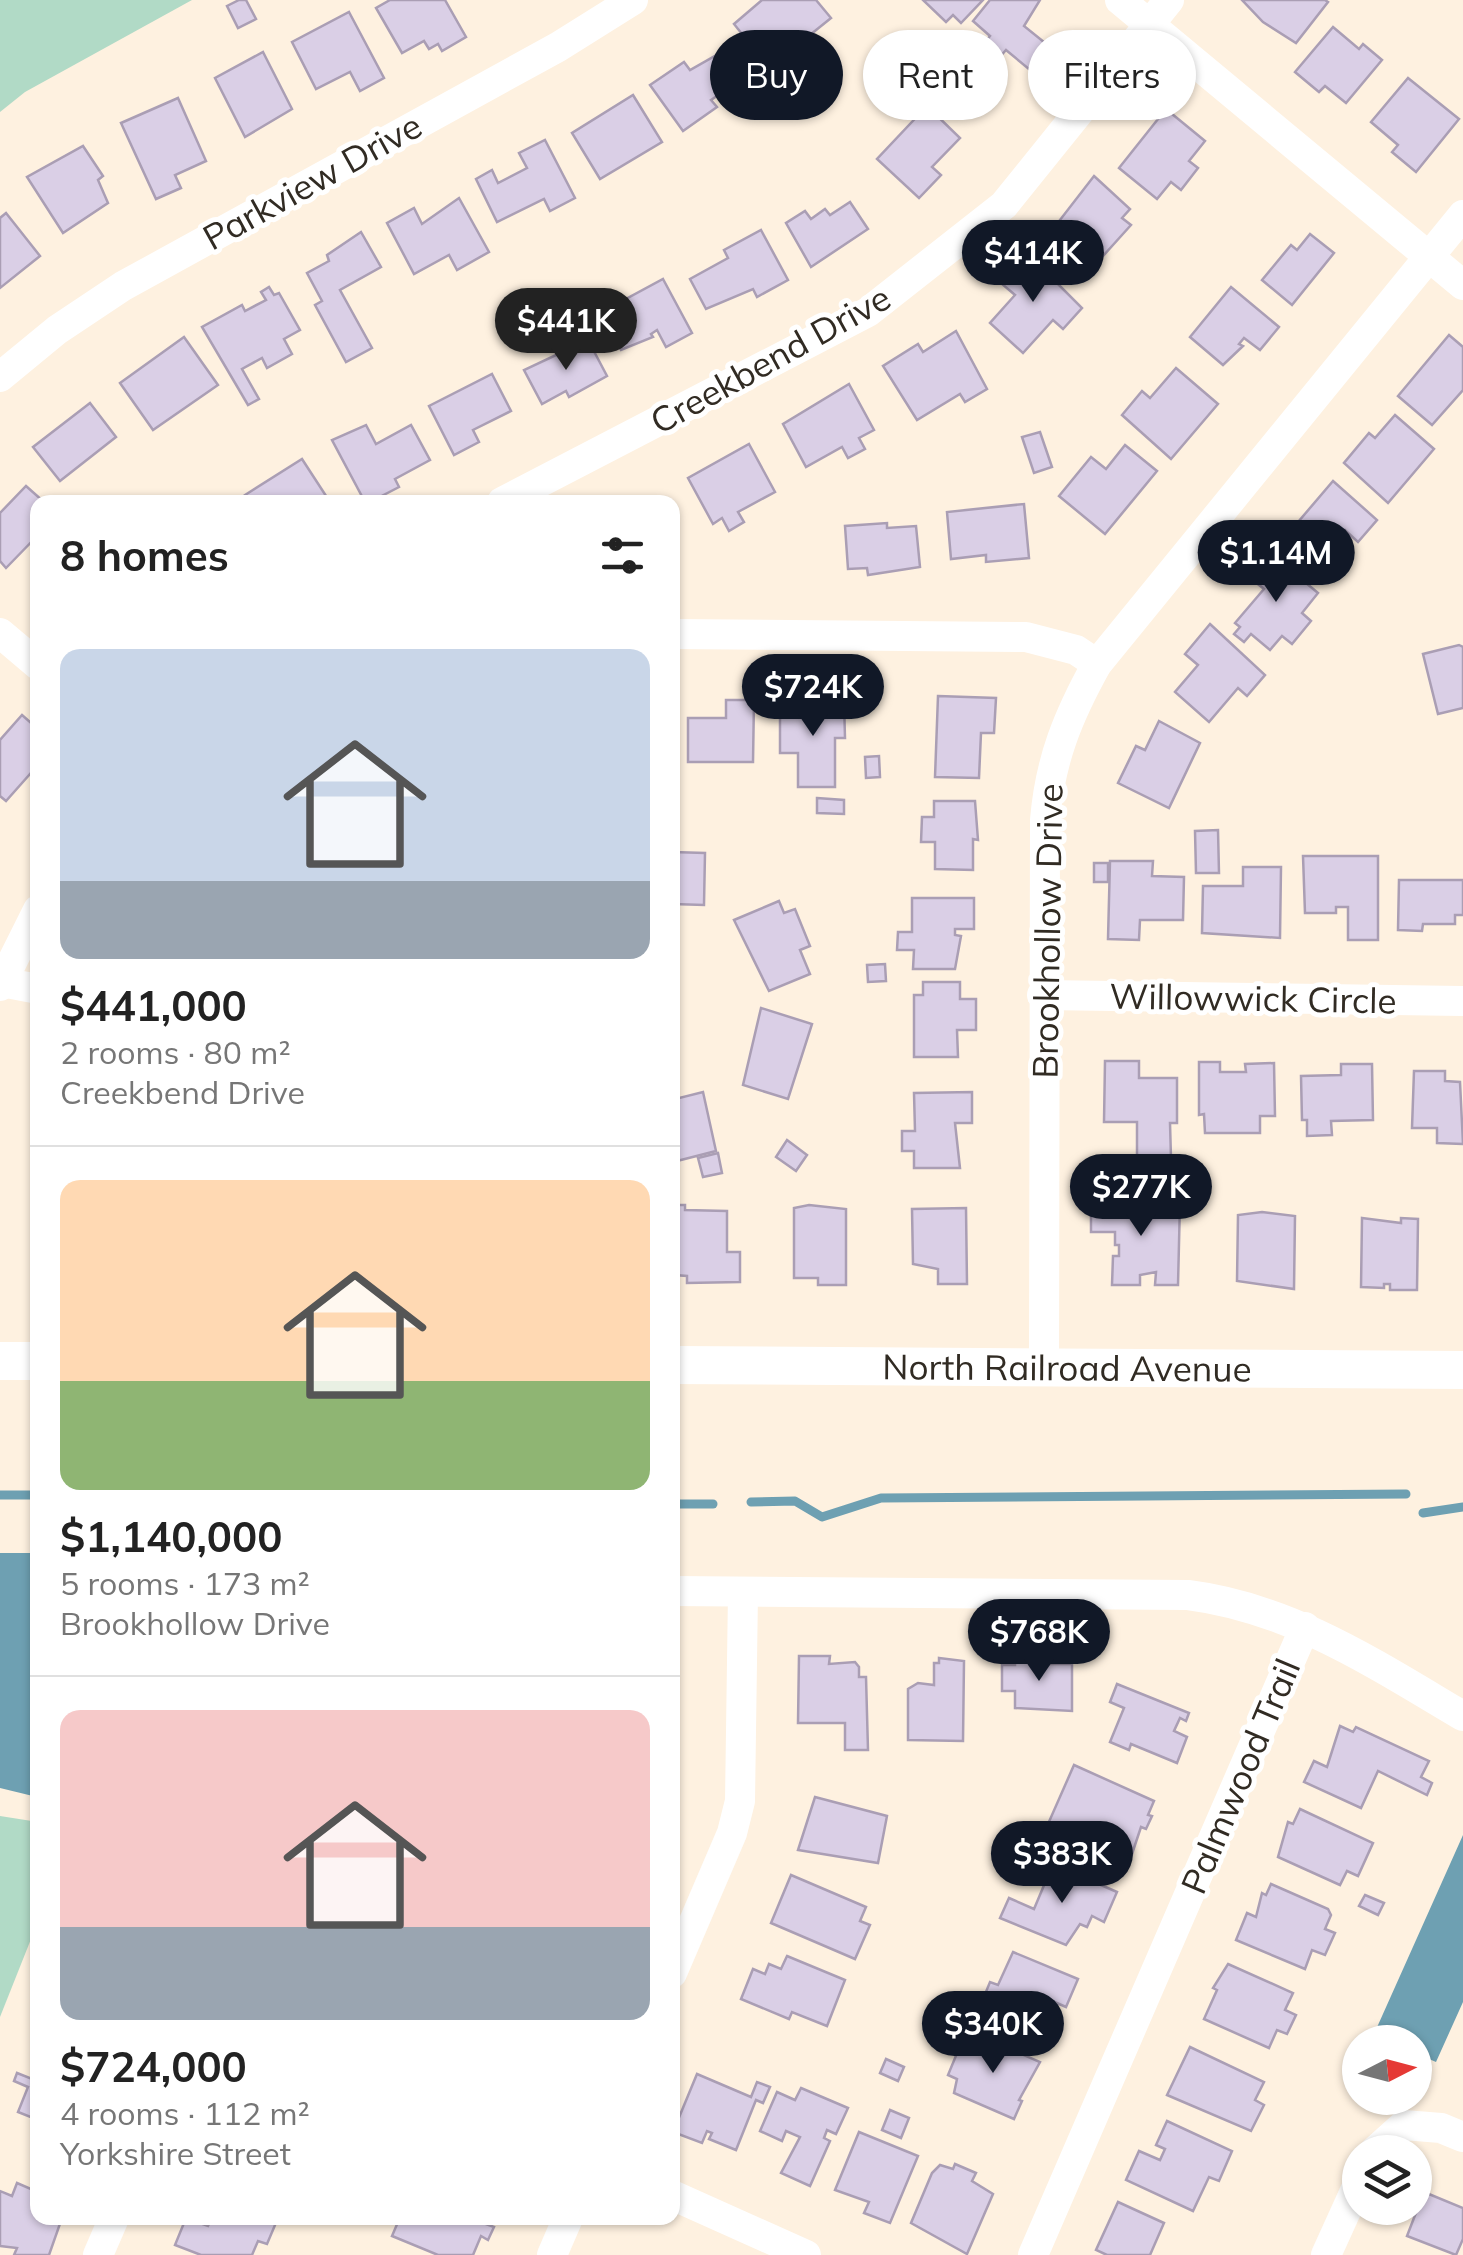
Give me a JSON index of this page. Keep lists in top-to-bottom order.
{
  "streets": {
    "street": [
      "Parkview Drive",
      "Creekbend Drive",
      "Brookhollow Drive",
      "Willowwick Circle",
      "North Railroad Avenue",
      "Palmwood Trail"
    ]
  },
  "crossings": [
    ["Brookhollow Drive", "Willowwick Circle"],
    ["Brookhollow Drive", "North Railroad Avenue"]
  ],
  "north": "right",
  "page": {
    "chip": ["Buy", "Rent", "Filters"],
    "price": [
      "$414K",
      "$441K",
      "$1.14M",
      "$724K",
      "$277K",
      "$768K",
      "$383K",
      "$340K"
    ],
    "heading": "8 homes",
    "list": [
      {
        "name": "$441,000",
        "note": "2 rooms · 80 m² · Creekbend Drive"
      },
      {
        "name": "$1,140,000",
        "note": "5 rooms · 173 m² · Brookhollow Drive"
      },
      {
        "name": "$724,000",
        "note": "4 rooms · 112 m² · Yorkshire Street"
      }
    ]
  }
}
